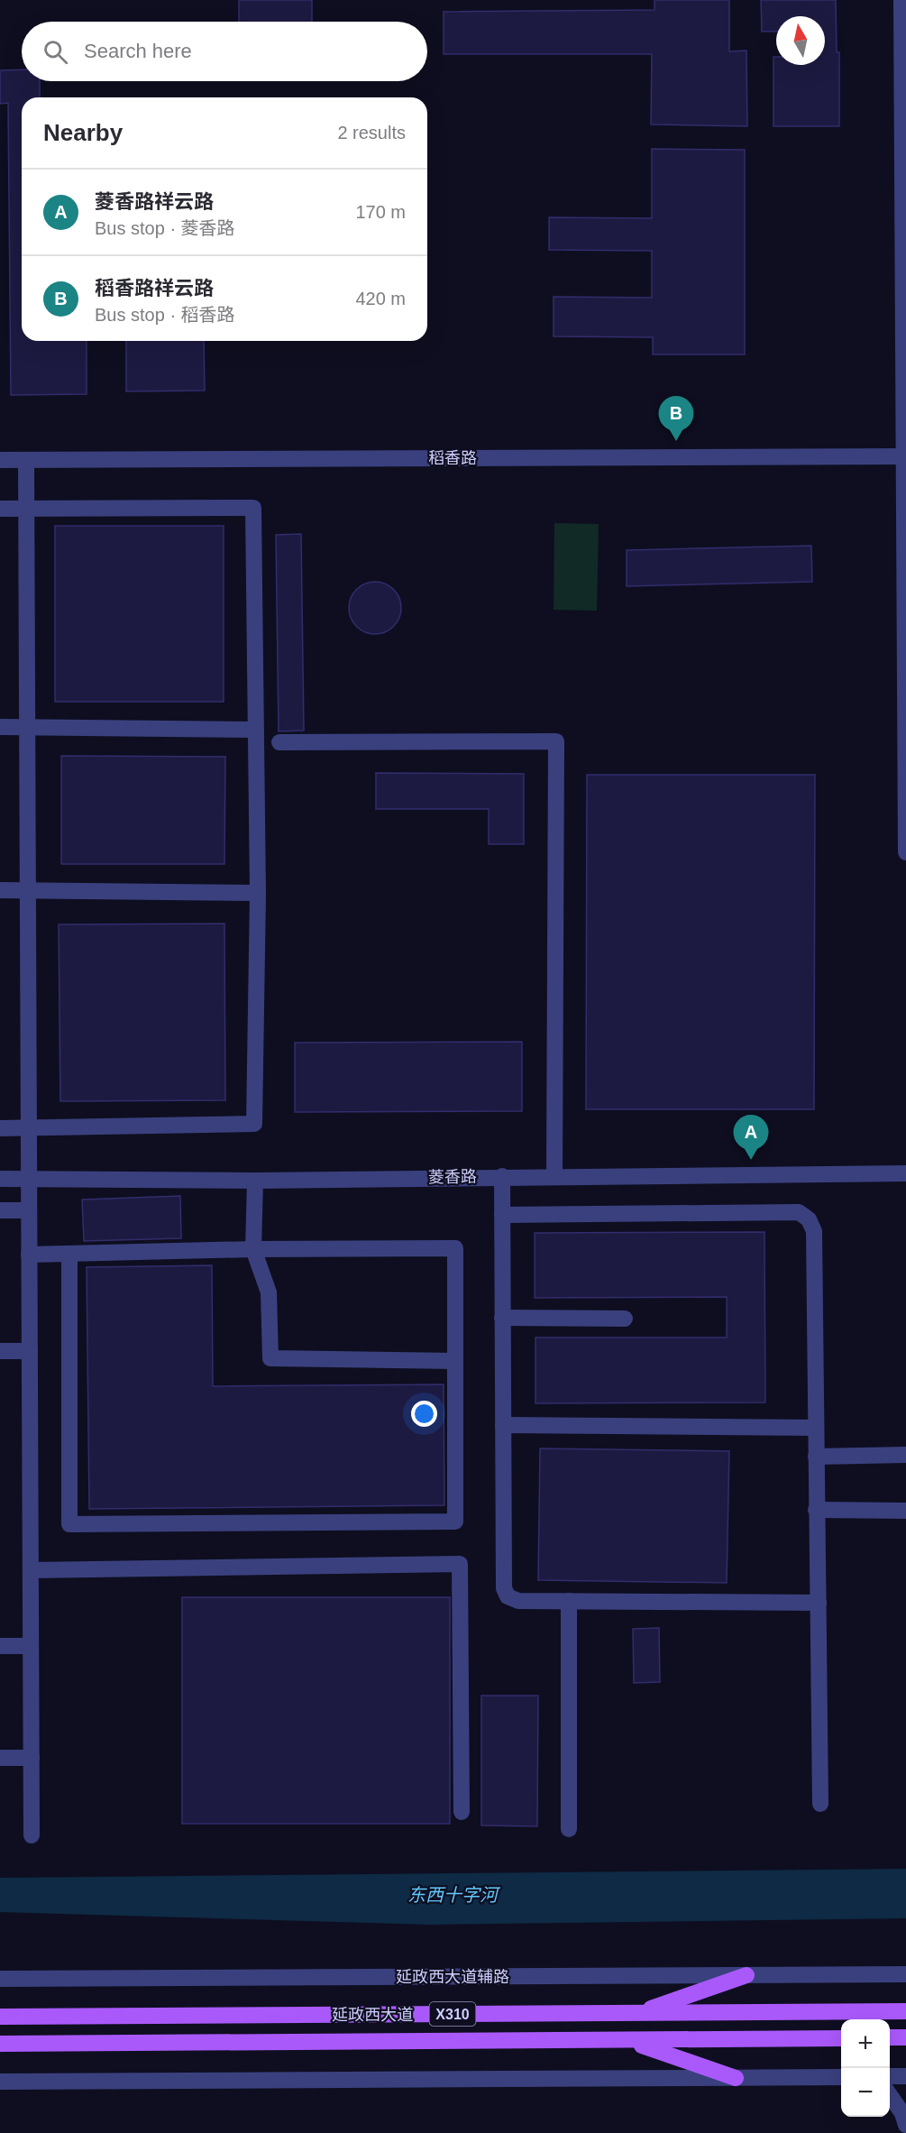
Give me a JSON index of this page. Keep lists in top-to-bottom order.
{
  "streets": {
    "main road": ["X310", "延政西大道"],
    "street": ["稻香路", "菱香路", "延政西大道辅路"]
  },
  "water": ["东西十字河"],
  "north": "top",
  "page": {
    "search": "Search here",
    "heading": ["Nearby", "2 results"],
    "list": [
      {
        "mark": "A",
        "name": "菱香路祥云路",
        "note": "Bus stop · 菱香路",
        "value": "170 m"
      },
      {
        "mark": "B",
        "name": "稻香路祥云路",
        "note": "Bus stop · 稻香路",
        "value": "420 m"
      }
    ],
    "pins": ["B", "A"],
    "map_buttons": ["+", "−"]
  }
}
